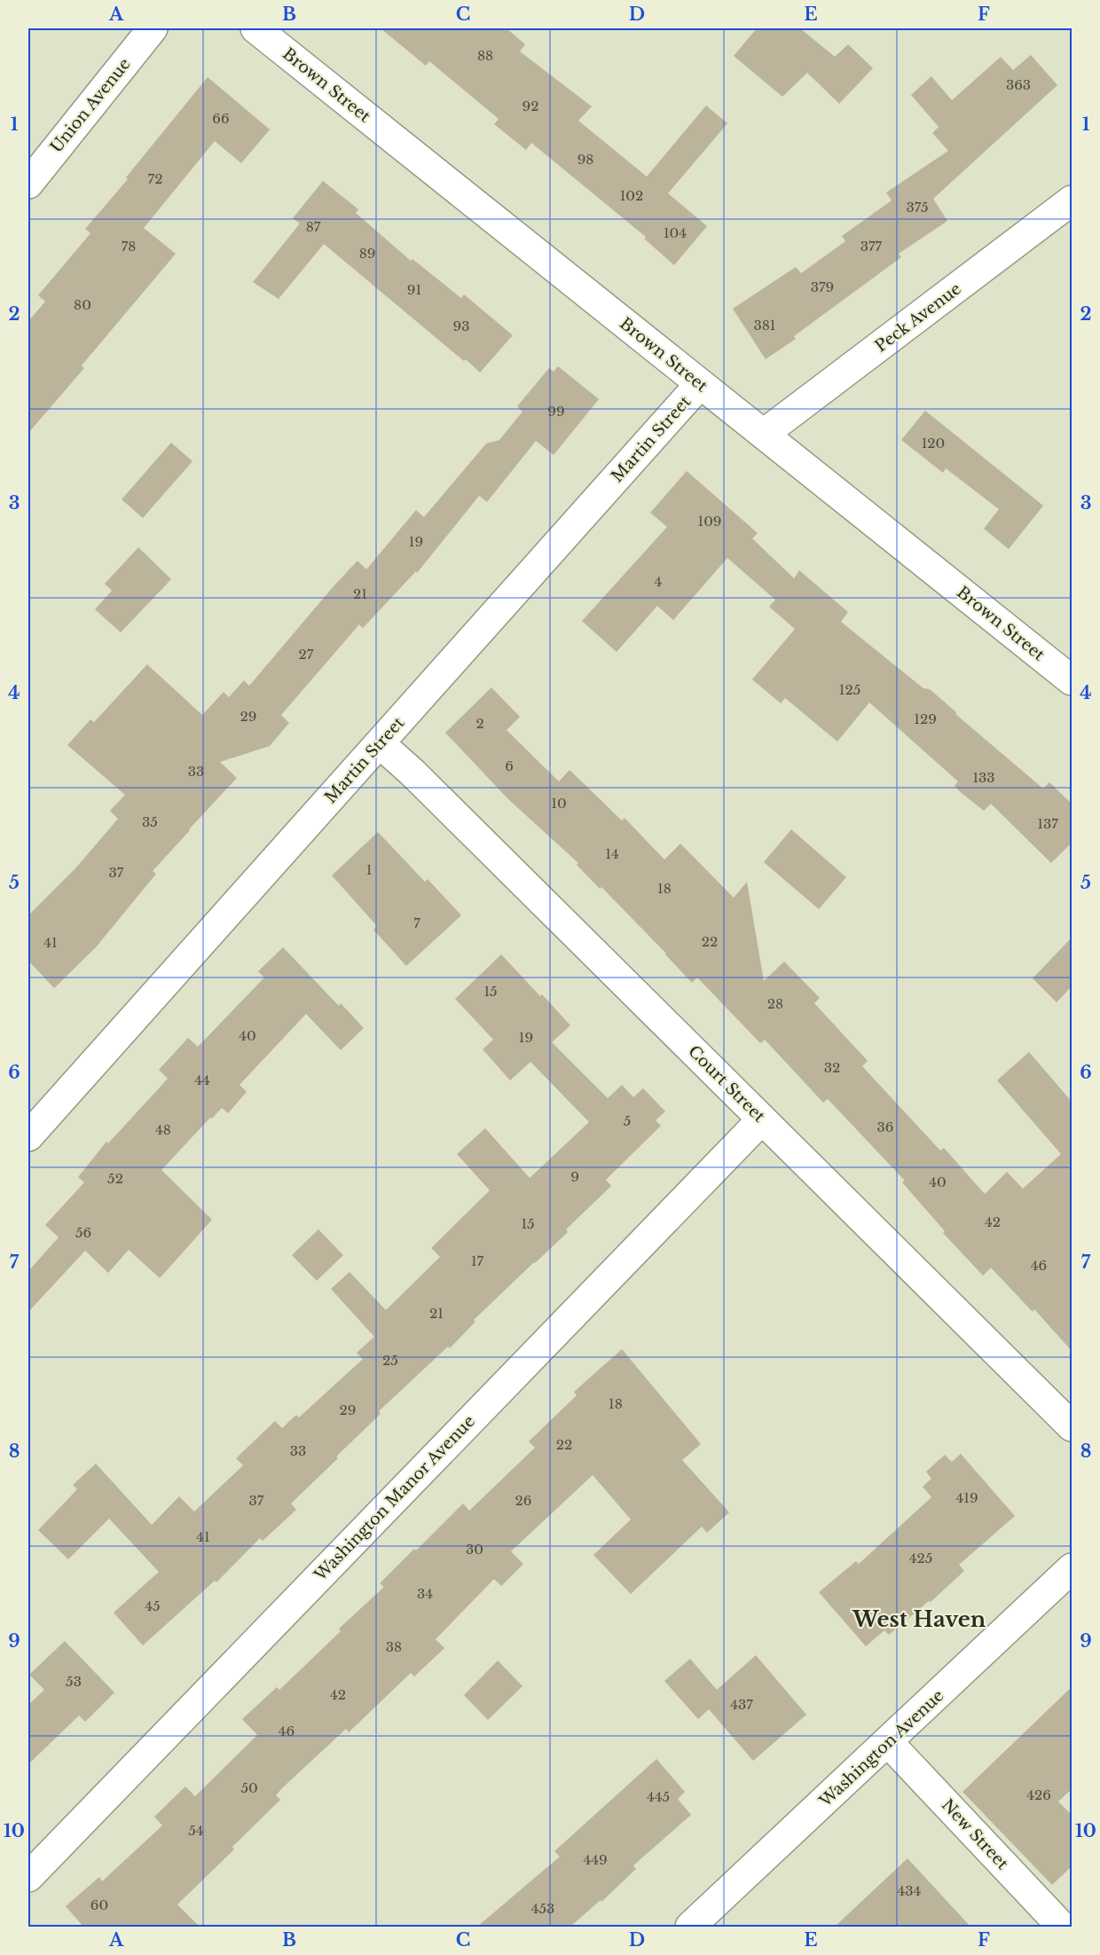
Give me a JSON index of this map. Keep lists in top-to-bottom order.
{
  "streets": {
    "street": [
      "Brown Street",
      "Union Avenue",
      "Peck Avenue",
      "Martin Street",
      "Court Street",
      "Washington Manor Avenue",
      "Washington Avenue",
      "New Street"
    ]
  },
  "crossings": [
    ["Brown Street", "Peck Avenue"],
    ["Brown Street", "Martin Street"],
    ["Martin Street", "Court Street"],
    ["Court Street", "Washington Manor Avenue"],
    ["Washington Avenue", "New Street"]
  ],
  "districts": ["West Haven"],
  "house_numbers": [
    "88",
    "363",
    "92",
    "66",
    "98",
    "72",
    "102",
    "375",
    "87",
    "104",
    "78",
    "377",
    "89",
    "379",
    "91",
    "80",
    "381",
    "93",
    "99",
    "120",
    "109",
    "19",
    "4",
    "21",
    "27",
    "125",
    "29",
    "129",
    "2",
    "6",
    "33",
    "133",
    "10",
    "35",
    "137",
    "14",
    "1",
    "37",
    "18",
    "7",
    "22",
    "41",
    "15",
    "28",
    "40",
    "19",
    "32",
    "44",
    "5",
    "36",
    "48",
    "9",
    "52",
    "40",
    "42",
    "15",
    "56",
    "17",
    "46",
    "21",
    "25",
    "18",
    "29",
    "22",
    "33",
    "419",
    "37",
    "26",
    "41",
    "30",
    "425",
    "34",
    "45",
    "38",
    "53",
    "42",
    "437",
    "46",
    "50",
    "426",
    "445",
    "54",
    "449",
    "434",
    "60",
    "453"
  ],
  "grid": {
    "columns": [
      "A",
      "B",
      "C",
      "D",
      "E",
      "F"
    ],
    "rows": [
      "1",
      "2",
      "3",
      "4",
      "5",
      "6",
      "7",
      "8",
      "9",
      "10"
    ]
  }
}
